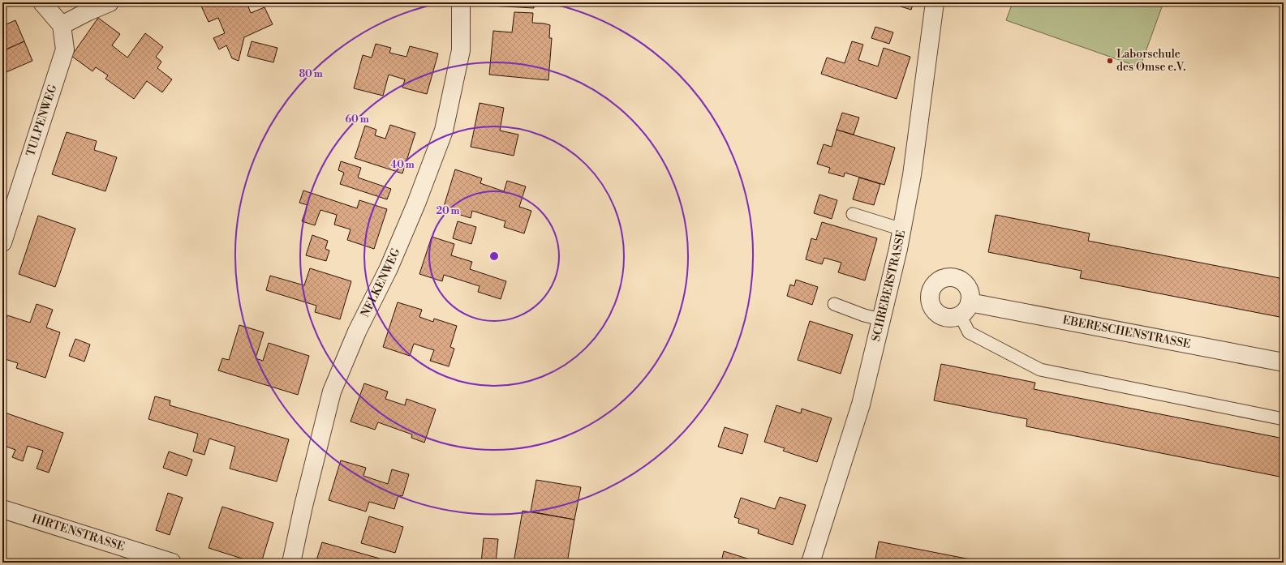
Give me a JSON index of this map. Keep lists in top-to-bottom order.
{
  "streets": {
    "street": [
      "TULPENWEG",
      "NELKENWEG",
      "SCHREBERSTRASSE",
      "EBERESCHENSTRASSE",
      "HIRTENSTRASSE"
    ]
  },
  "places": ["Laborschule des Omse e.V."],
  "rings": [
    "80 m",
    "60 m",
    "40 m",
    "20 m"
  ]
}
